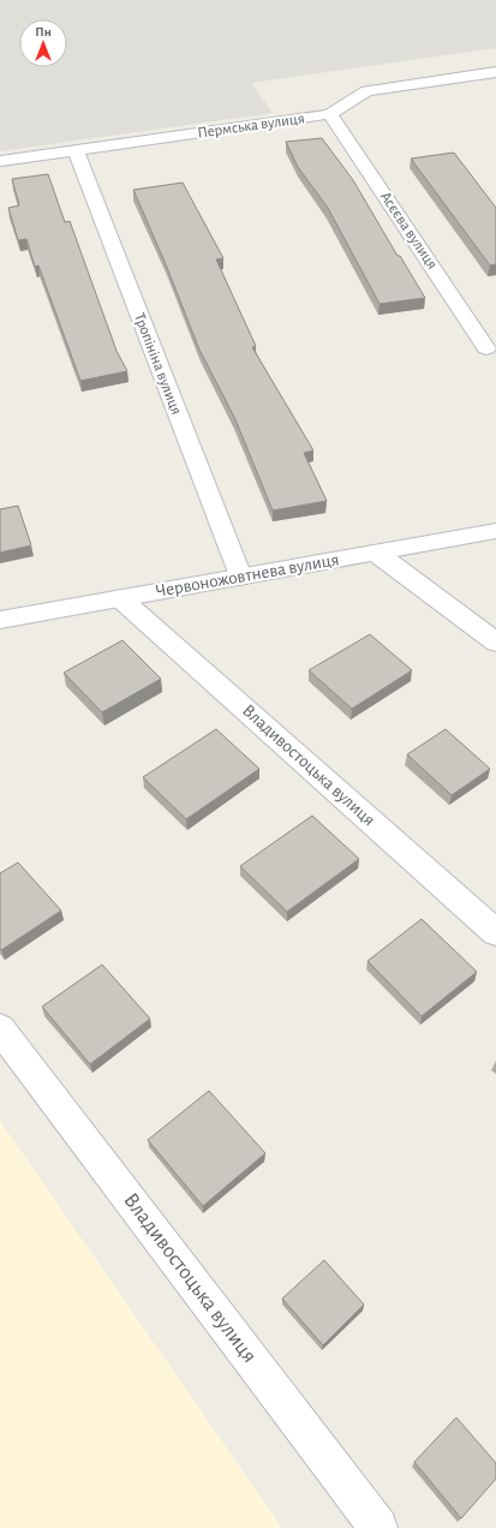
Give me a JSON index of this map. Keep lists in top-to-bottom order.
{
  "streets": {
    "street": [
      "Пермська вулиця",
      "Асєєва вулиця",
      "Тропініна вулиця",
      "Червоножовтнева вулиця",
      "Владивостоцька вулиця"
    ]
  },
  "crossings": [
    ["Пермська вулиця", "Асєєва вулиця"],
    ["Пермська вулиця", "Тропініна вулиця"],
    ["Тропініна вулиця", "Червоножовтнева вулиця"],
    ["Червоножовтнева вулиця", "Владивостоцька вулиця"]
  ],
  "north": "top"
}
